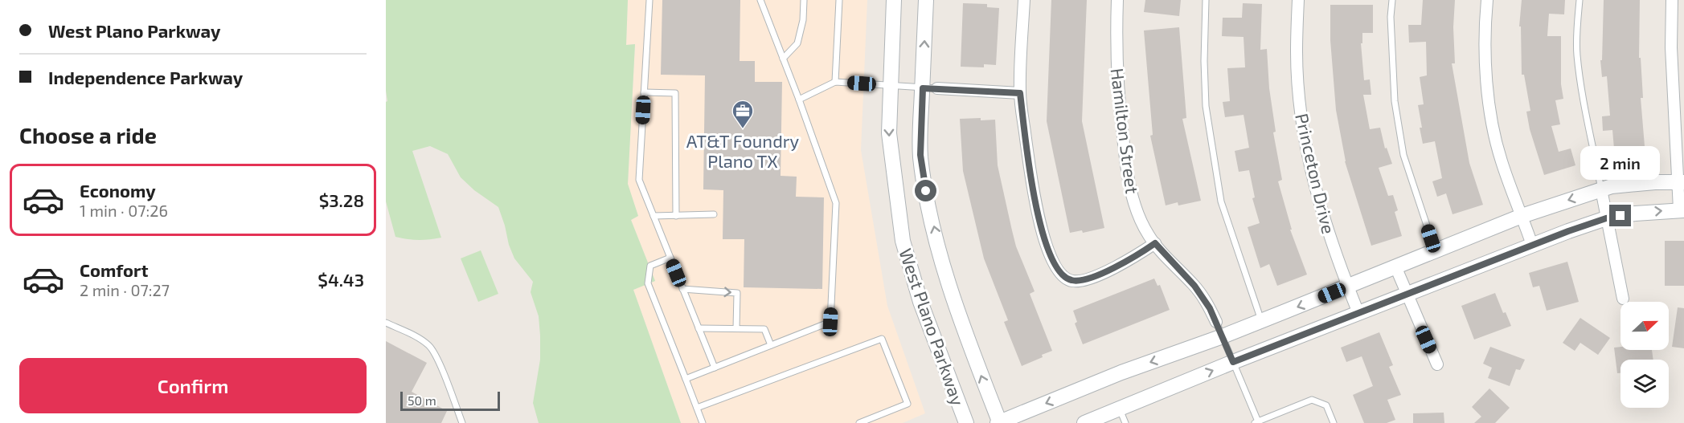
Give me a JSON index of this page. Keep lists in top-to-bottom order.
{
  "streets": {
    "main road": ["West Plano Parkway"],
    "street": ["Hamilton Street", "Princeton Drive"]
  },
  "places": {
    "office": ["AT&T Foundry Plano TX"]
  },
  "scale_bar": "50 m",
  "north": "right",
  "page": {
    "banner": ["West Plano Parkway", "Independence Parkway"],
    "heading": "Choose a ride",
    "bubble": "2 min",
    "list": [
      {
        "name": "Economy",
        "note": "1 min · 07:26",
        "value": "$3.28"
      },
      {
        "name": "Comfort",
        "note": "2 min · 07:27",
        "value": "$4.43"
      }
    ],
    "buttons": "Confirm",
    "scale": "50 m"
  }
}
